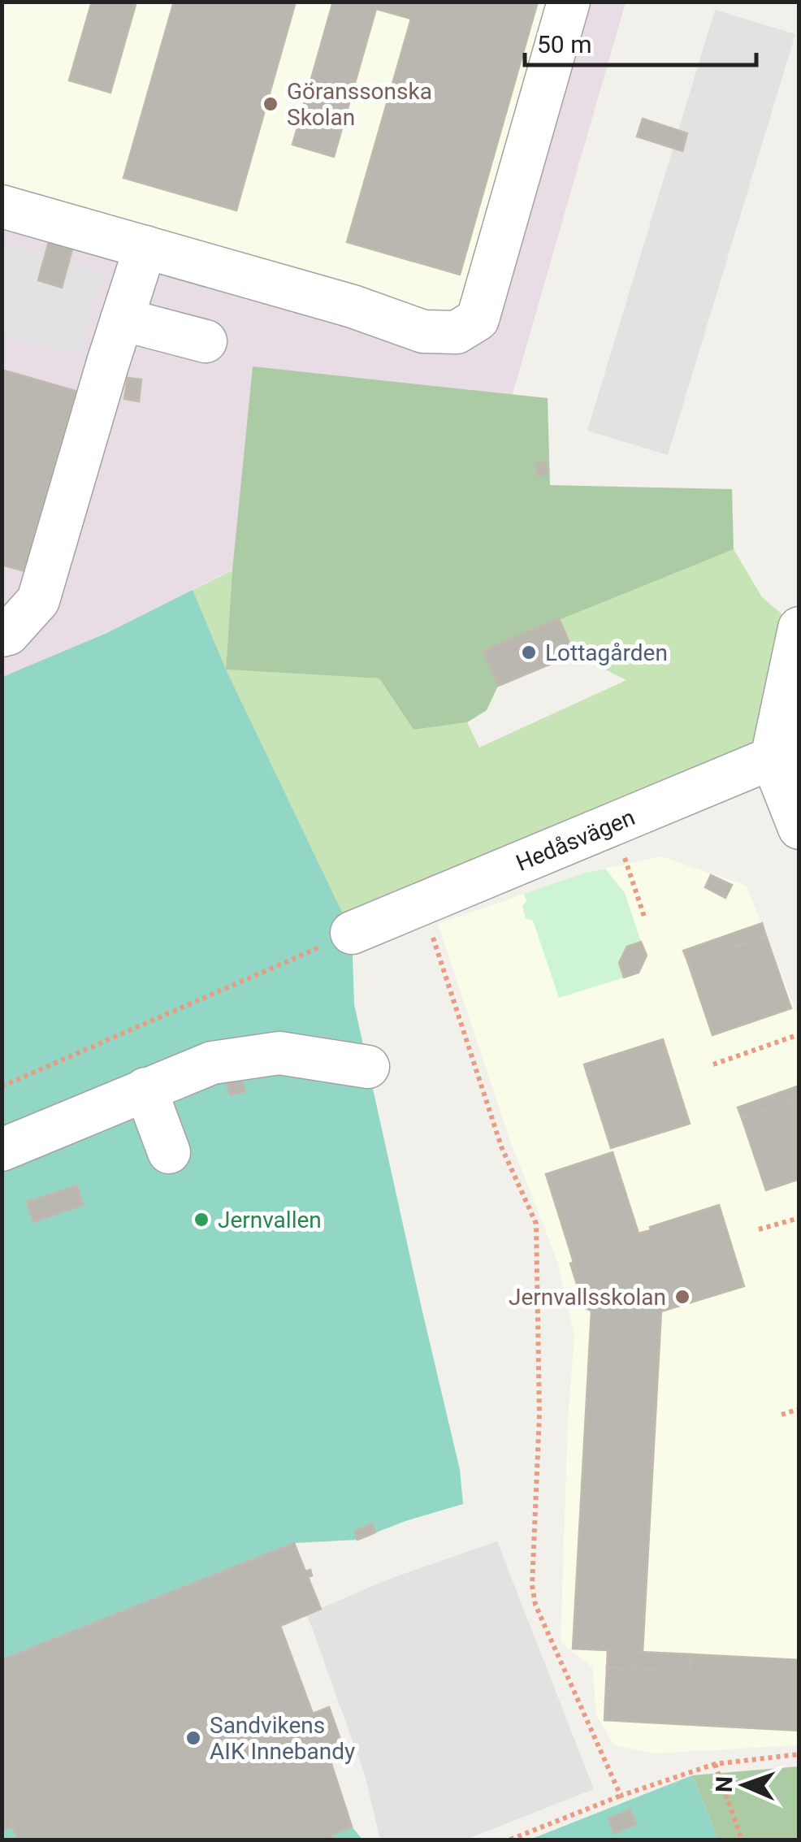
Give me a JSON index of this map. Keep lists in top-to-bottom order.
{
  "streets": {
    "street": ["Hedåsvägen"]
  },
  "places": [
    "Göranssonska Skolan",
    "Lottagården",
    "Jernvallen",
    "Jernvallsskolan",
    "Sandvikens AIK Innebandy"
  ],
  "scale_bar": "50 m",
  "north": "left"
}
